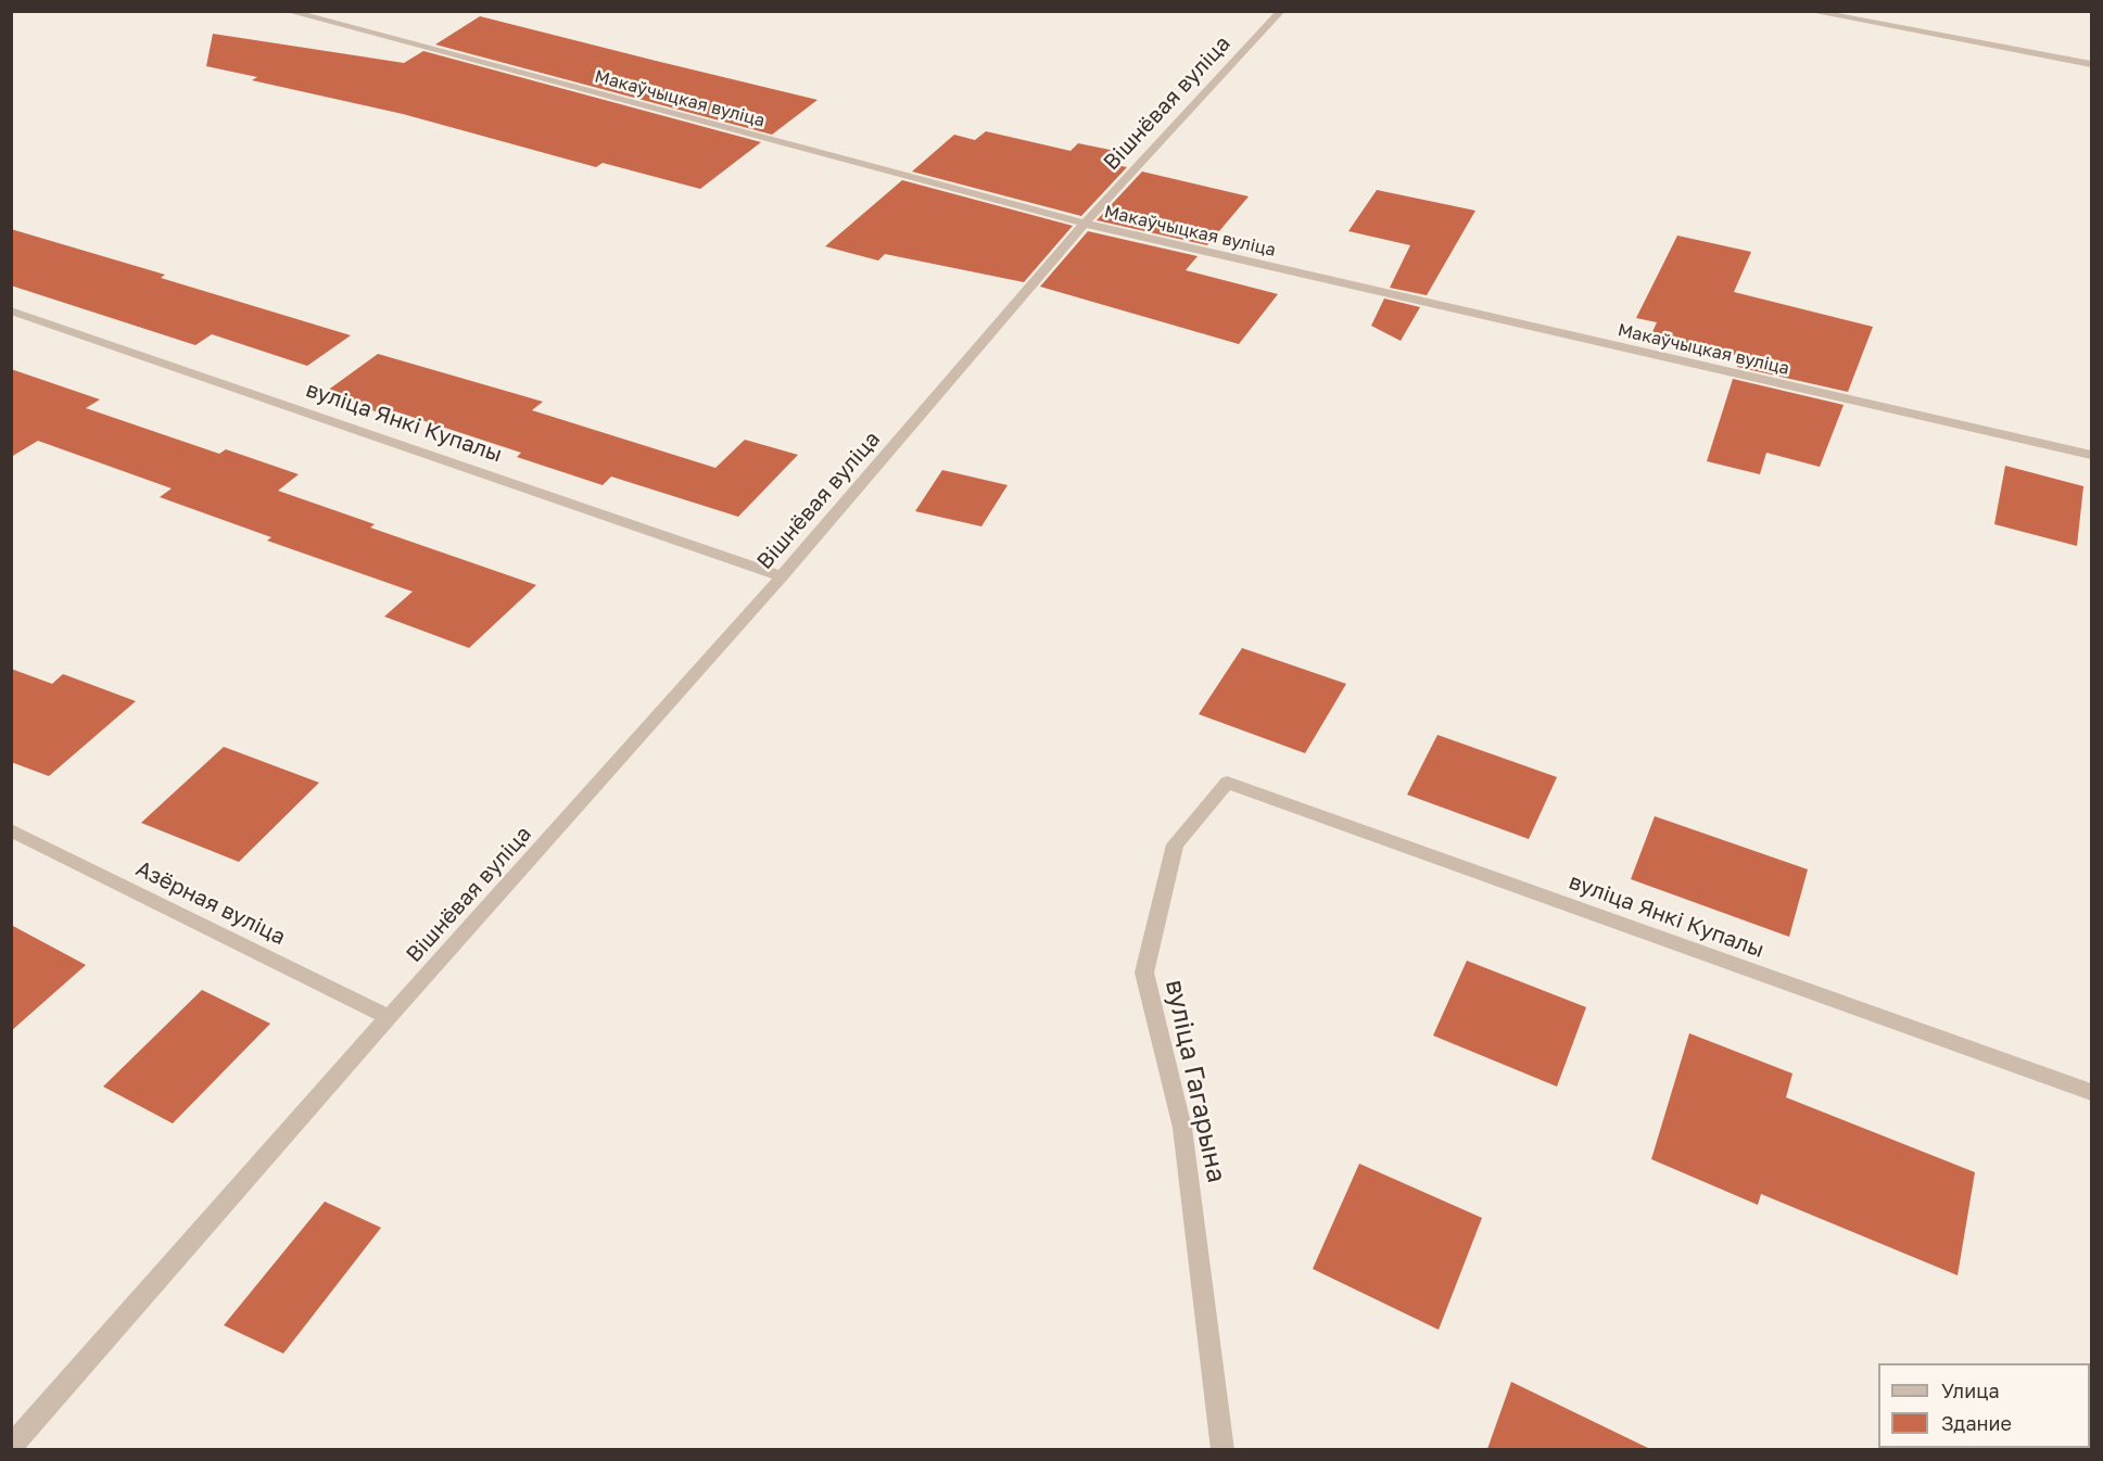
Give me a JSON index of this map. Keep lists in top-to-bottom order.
{
  "streets": {
    "street": [
      "Макаўчыцкая вуліца",
      "Вішнёвая вуліца",
      "вуліца Янкі Купалы",
      "Азёрная вуліца",
      "вуліца Гагарына"
    ]
  },
  "crossings": [
    ["Макаўчыцкая вуліца", "Вішнёвая вуліца"],
    ["Вішнёвая вуліца", "вуліца Янкі Купалы"],
    ["Вішнёвая вуліца", "Азёрная вуліца"],
    ["вуліца Янкі Купалы", "вуліца Гагарына"]
  ],
  "legend": ["Улица", "Здание"]
}
